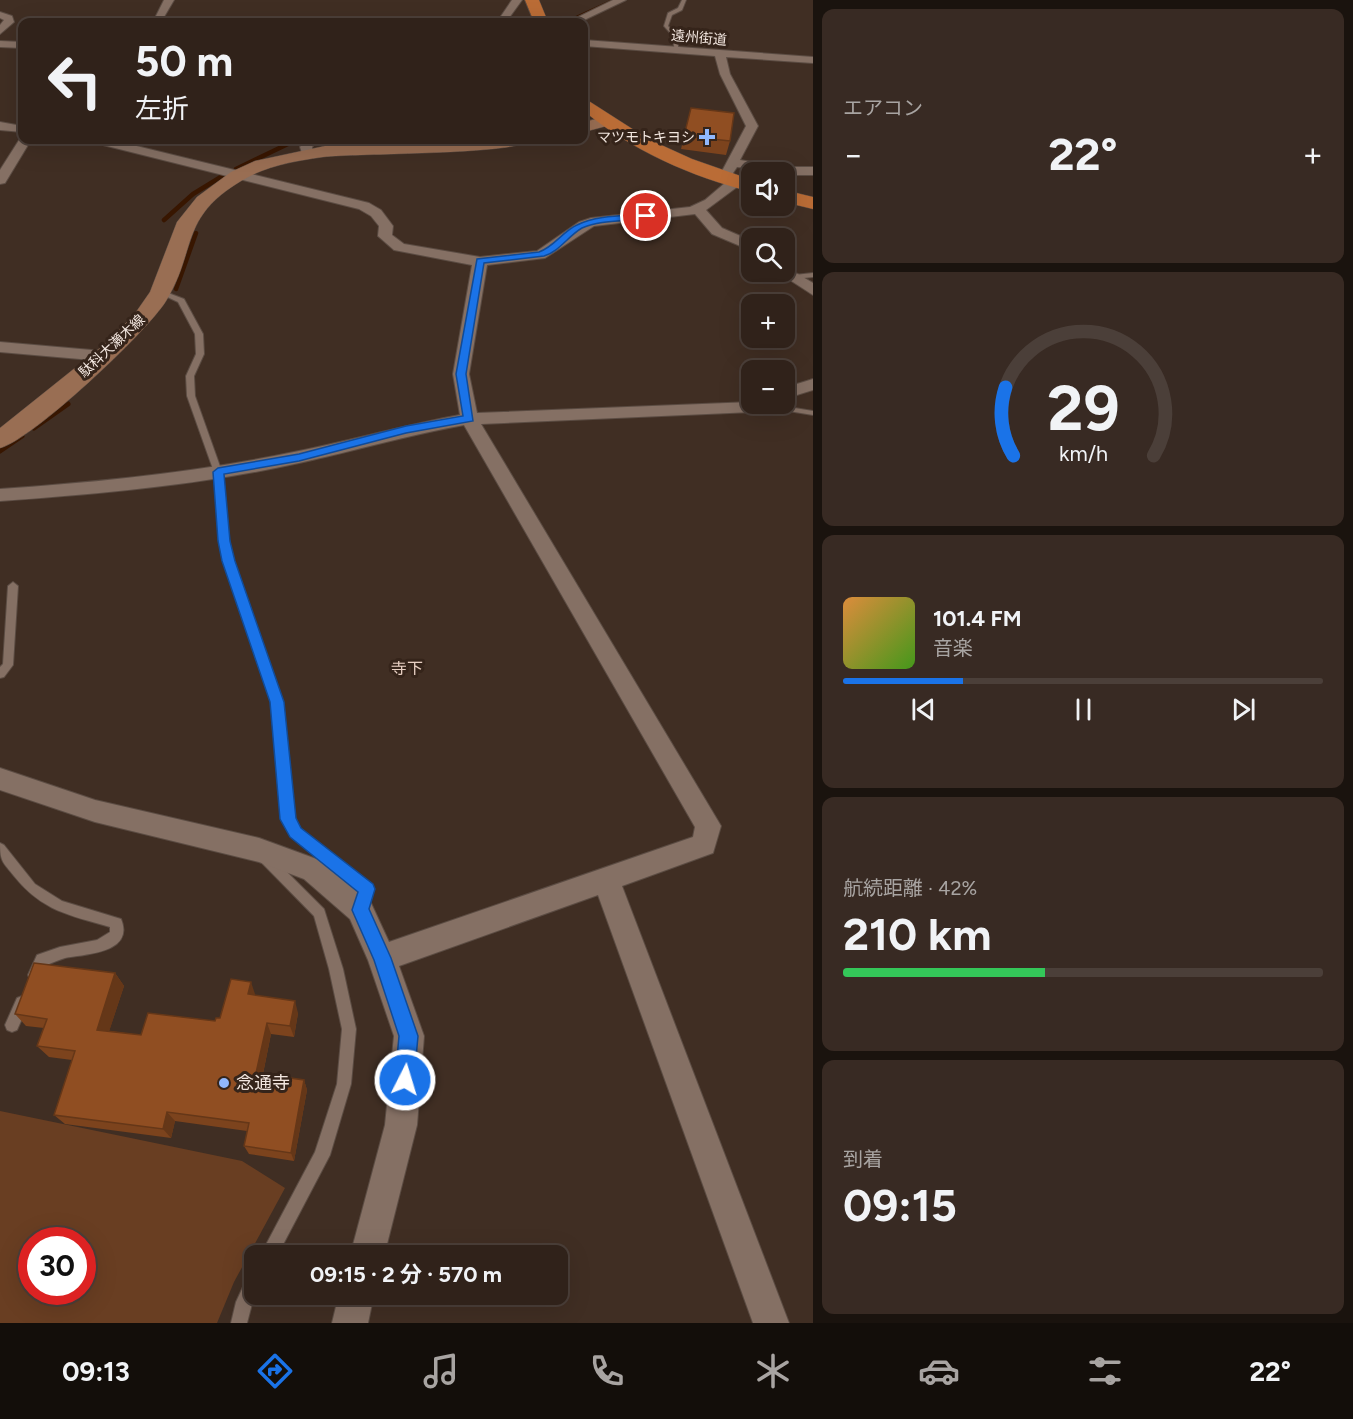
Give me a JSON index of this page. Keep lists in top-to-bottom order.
{
  "streets": {
    "main road": ["駄科大瀬木線"],
    "street": ["遠州街道"]
  },
  "districts": ["寺下"],
  "places": {
    "health": ["マツモトキヨシ"],
    "other": ["念通寺"]
  },
  "page": {
    "tile": [
      "エアコン",
      ["航続距離 · 42%", "210 km"],
      ["到着", "09:15"]
    ],
    "turn": ["50 m", "左折"],
    "heat": ["−", "22°", "+"],
    "map_buttons": ["+", "−"],
    "song": ["101.4 FM", "音楽"],
    "limit": "30",
    "trip": "09:15 · 2 分 · 570 m",
    "tabs": ["09:13", "22°"],
    "gauge": ["29", "km/h"]
  }
}
